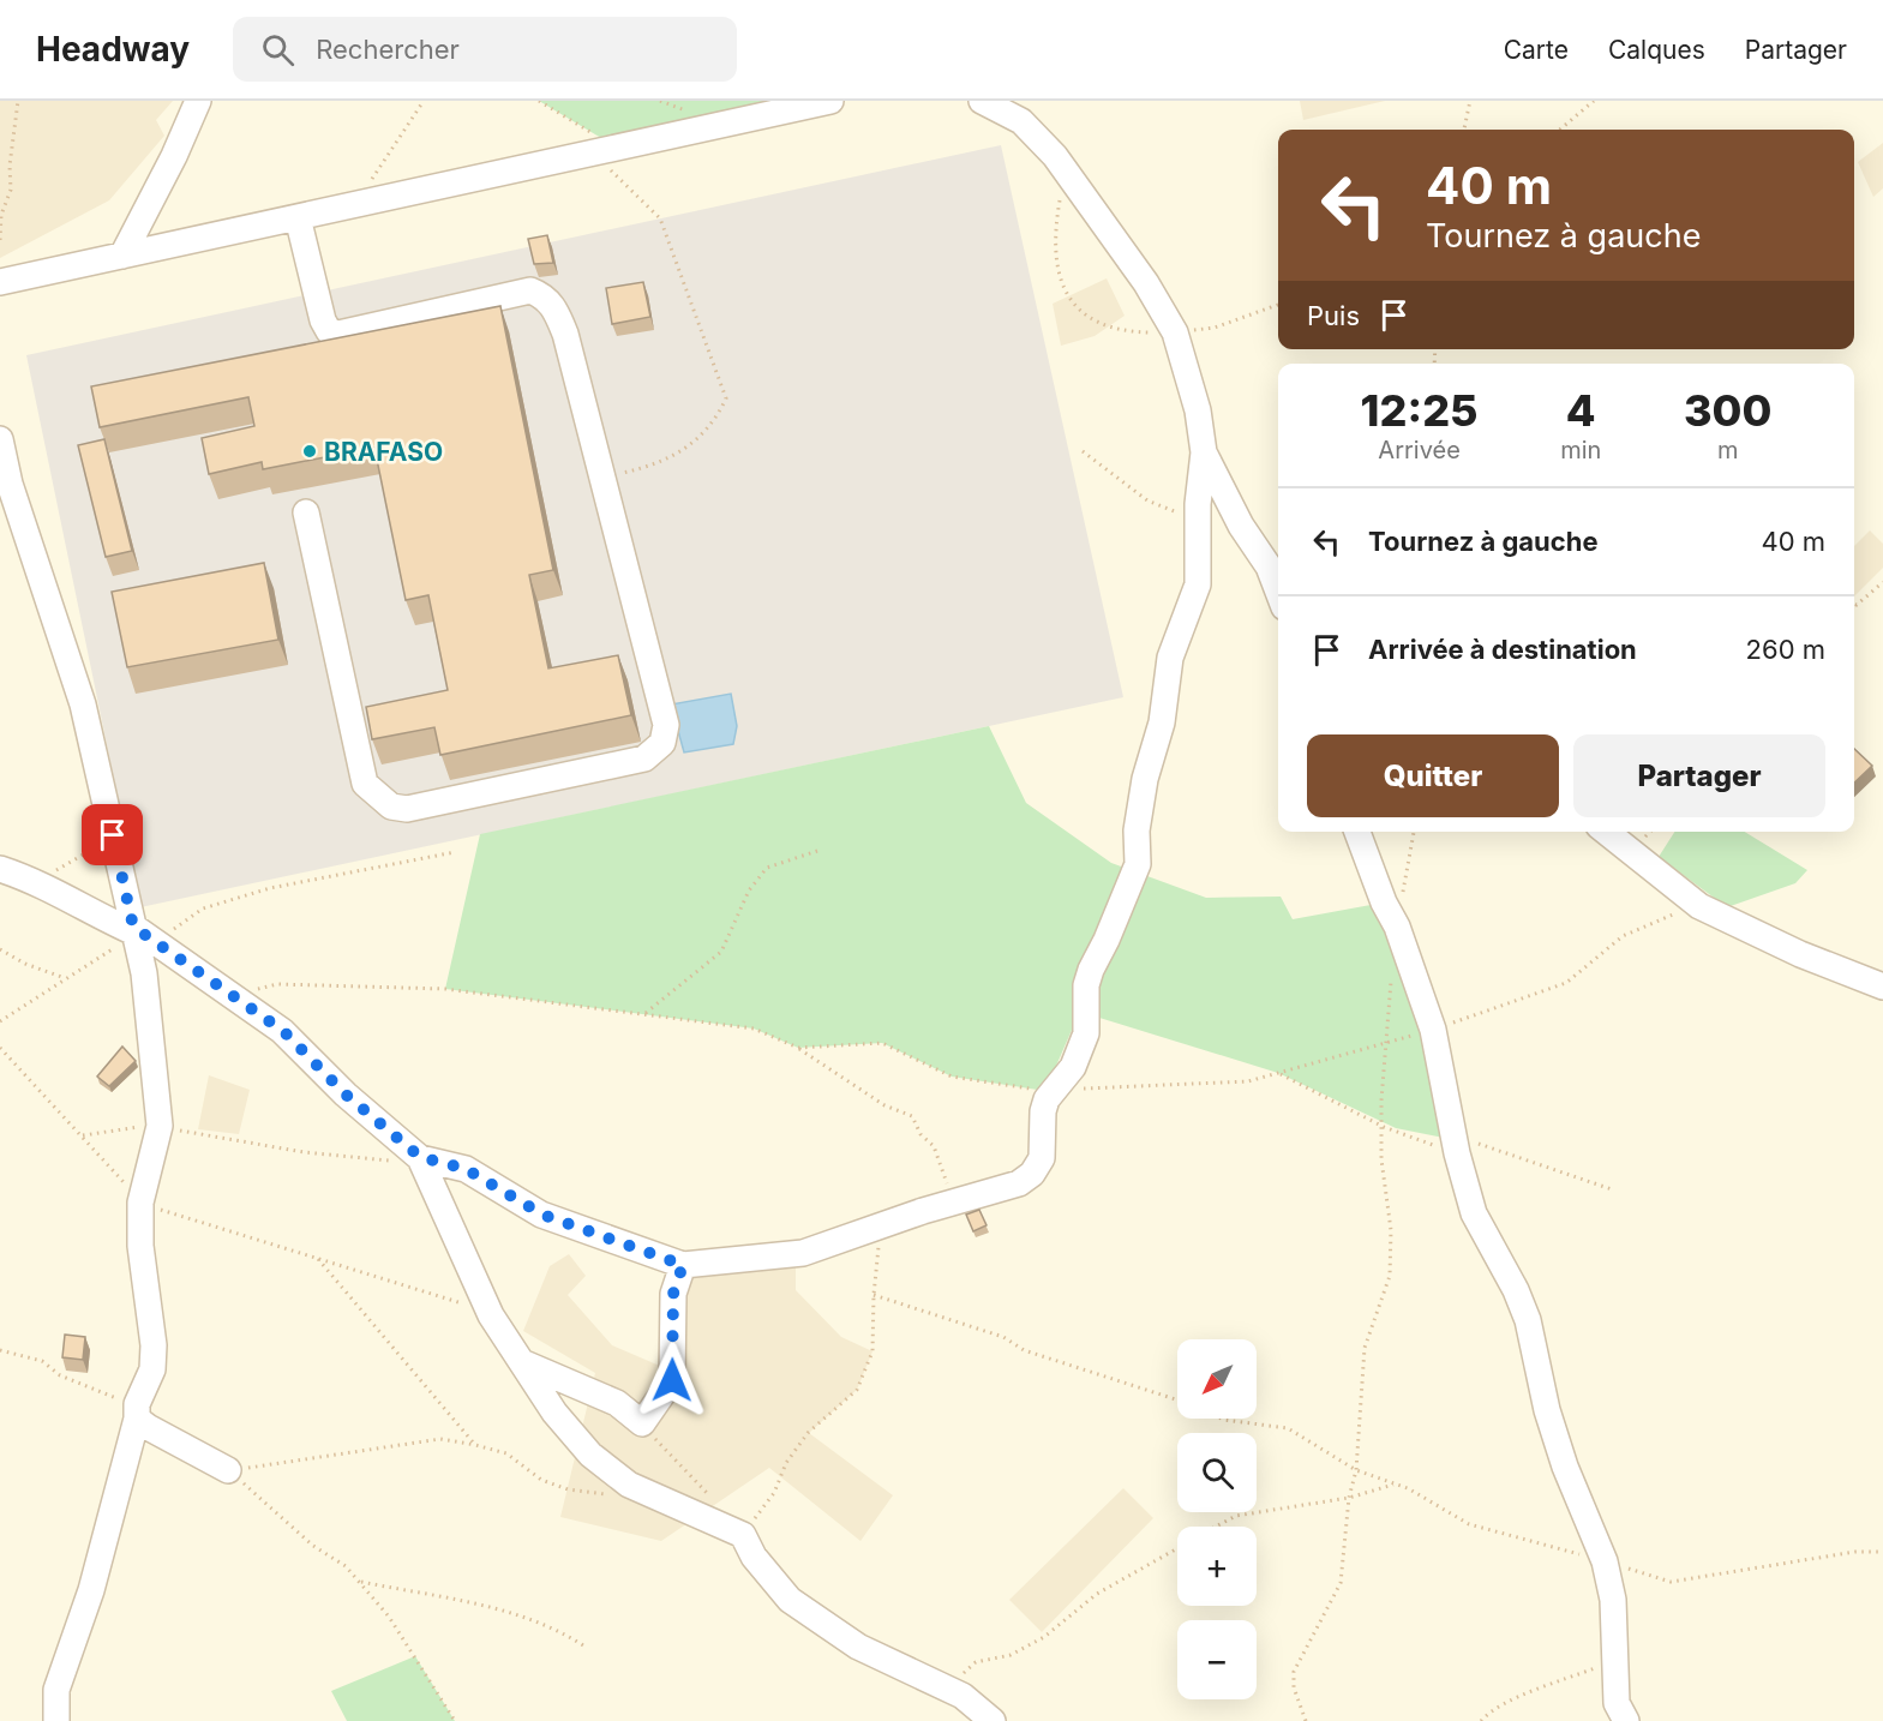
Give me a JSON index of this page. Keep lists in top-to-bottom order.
{
  "places": ["BRAFASO"],
  "north": "bottom left",
  "page": {
    "header": "Headway",
    "search": "Rechercher",
    "nav": ["Carte", "Calques", "Partager"],
    "turn": ["40 m", "Tournez à gauche"],
    "then": "Puis",
    "eta": [
      "12:25",
      "Arrivée",
      "4",
      "min",
      "300",
      "m"
    ],
    "list": [
      {
        "name": "Tournez à gauche",
        "value": "40 m"
      },
      {
        "name": "Arrivée à destination",
        "value": "260 m"
      }
    ],
    "buttons": ["Quitter", "Partager"],
    "map_buttons": ["+", "−"]
  }
}
